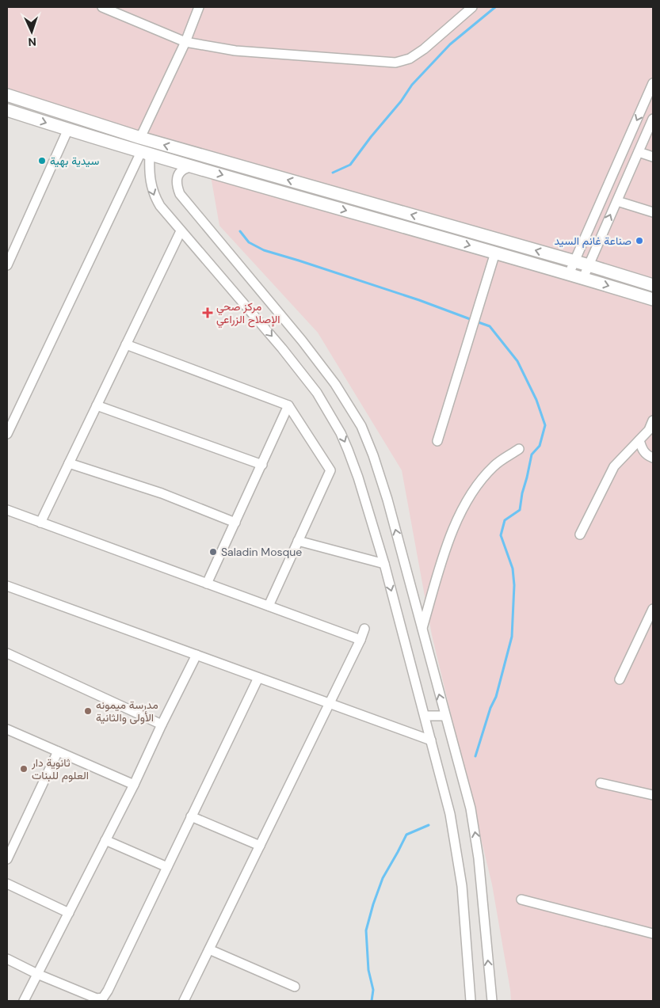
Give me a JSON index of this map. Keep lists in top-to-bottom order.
{
  "places": {
    "other": [
      "سيدية بهية",
      "صناعة غانم السيد",
      "Saladin Mosque",
      "مدرسة ميمونه الأولى والثانية",
      "ثانوية دار العلوم للبنات"
    ],
    "health": ["مركز صحي الإصلاح الزراعي"]
  },
  "north": "bottom"
}
